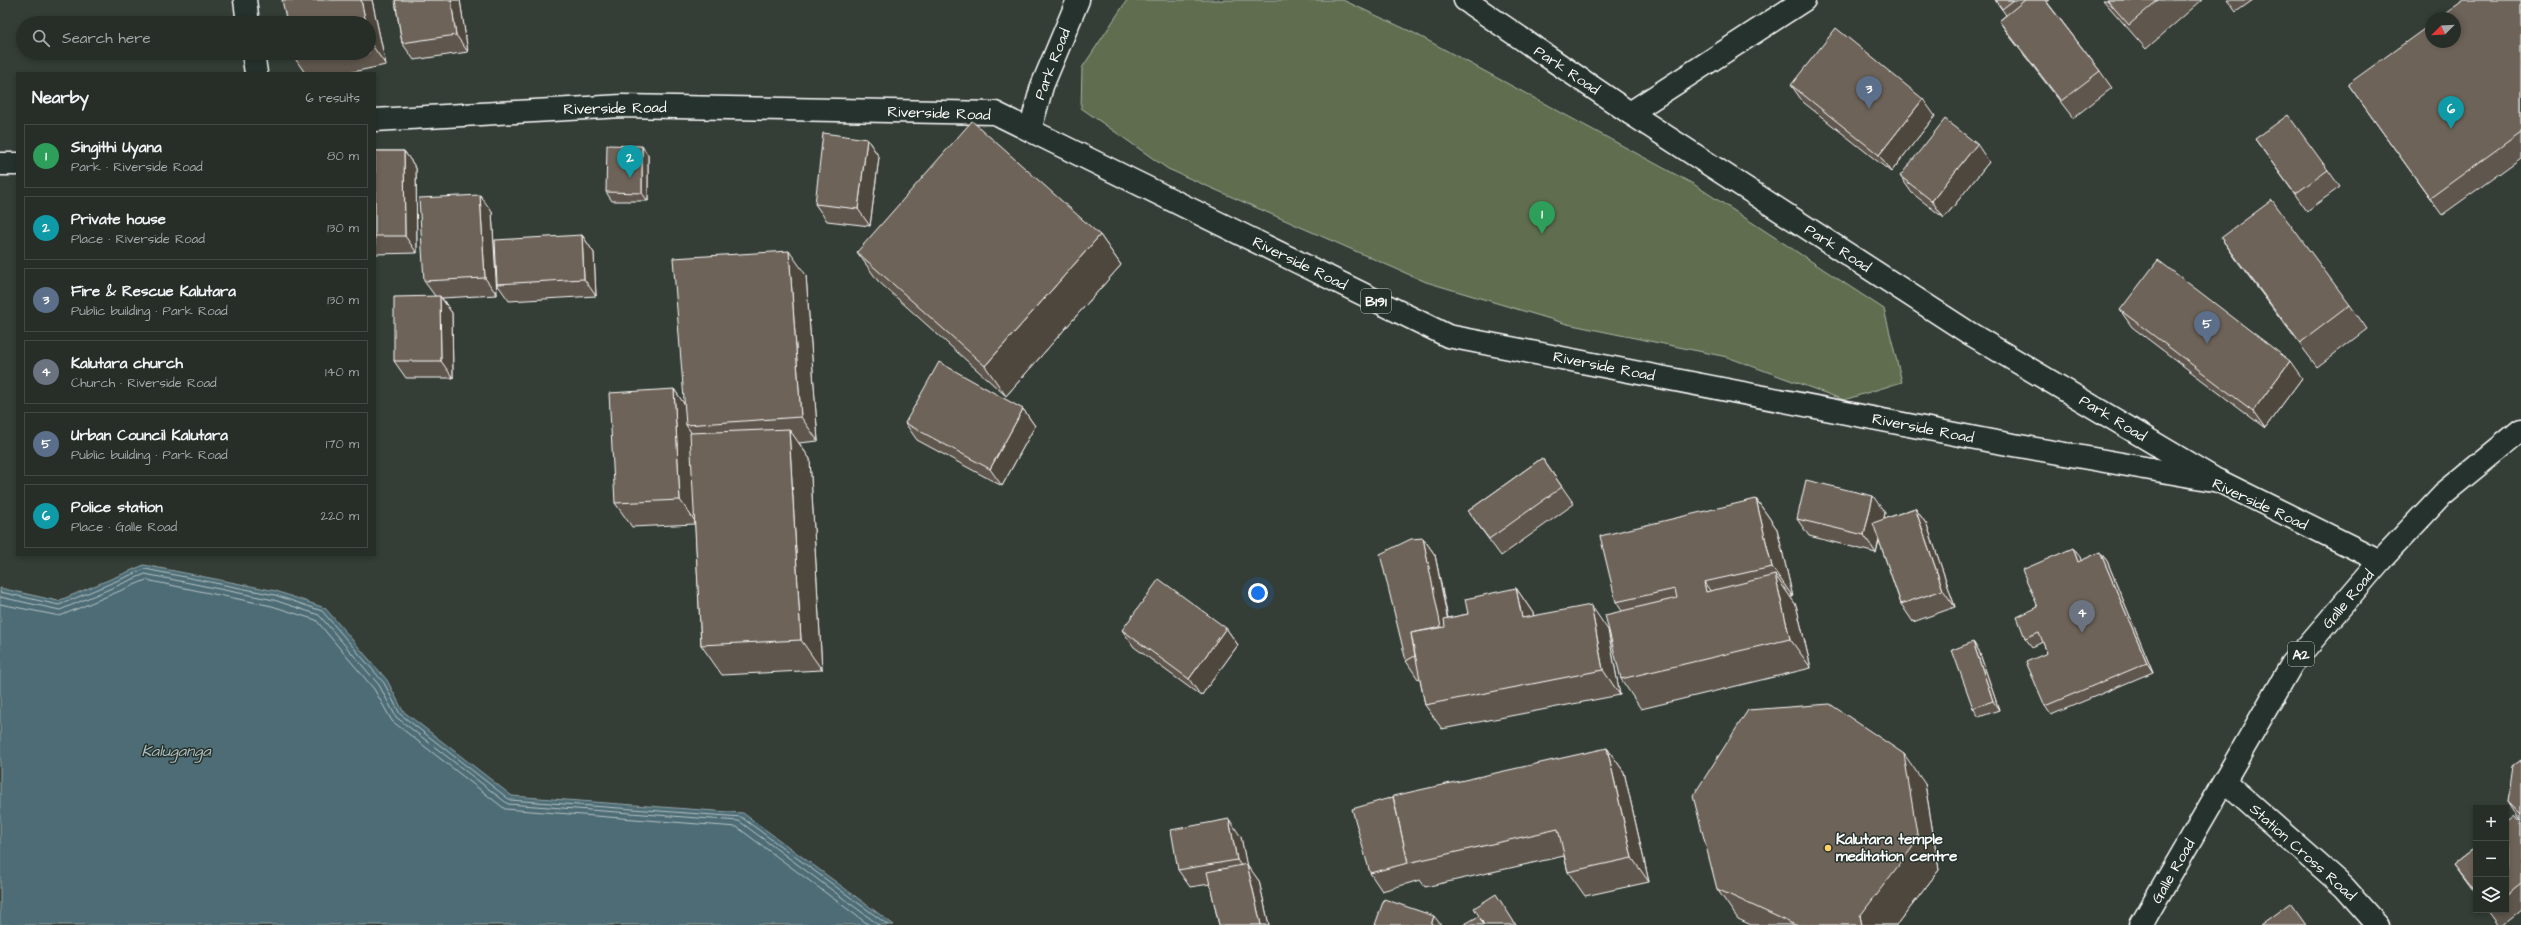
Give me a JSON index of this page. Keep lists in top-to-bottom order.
{
  "streets": {
    "main road": [
      "Park Road",
      "Riverside Road",
      "B191",
      "Galle Road",
      "A2",
      "Station Cross Road"
    ]
  },
  "crossings": [
    ["Park Road", "Riverside Road"],
    ["Riverside Road", "Galle Road"],
    ["Galle Road", "Station Cross Road"]
  ],
  "water": ["Kaluganga"],
  "places": ["Kalutara temple meditation centre"],
  "north": "bottom left",
  "page": {
    "search": "Search here",
    "heading": ["Nearby", "6 results"],
    "pins": [
      "3",
      "6",
      "2",
      "1",
      "5",
      "4"
    ],
    "list": [
      {
        "mark": "1",
        "name": "Singithi Uyana",
        "note": "Park · Riverside Road",
        "value": "80 m"
      },
      {
        "mark": "2",
        "name": "Private house",
        "note": "Place · Riverside Road",
        "value": "130 m"
      },
      {
        "mark": "3",
        "name": "Fire & Rescue Kalutara",
        "note": "Public building · Park Road",
        "value": "130 m"
      },
      {
        "mark": "4",
        "name": "Kalutara church",
        "note": "Church · Riverside Road",
        "value": "140 m"
      },
      {
        "mark": "5",
        "name": "Urban Council Kalutara",
        "note": "Public building · Park Road",
        "value": "170 m"
      },
      {
        "mark": "6",
        "name": "Police station",
        "note": "Place · Galle Road",
        "value": "220 m"
      }
    ],
    "map_buttons": ["+", "−"]
  }
}
